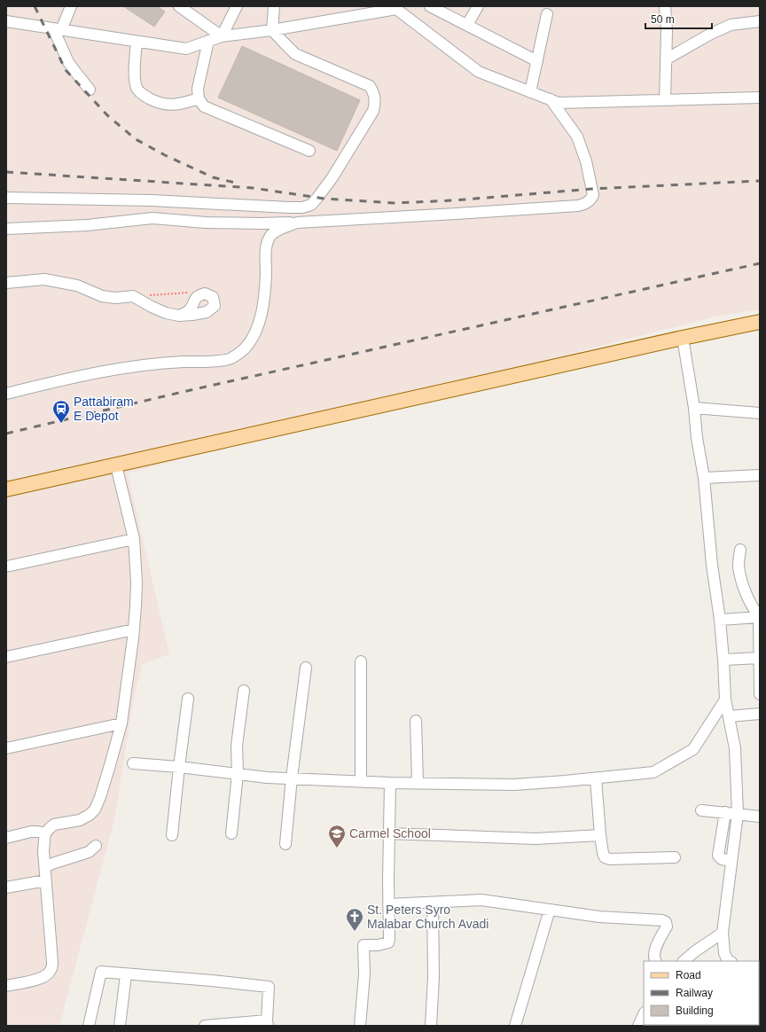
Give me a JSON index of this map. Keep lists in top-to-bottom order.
{
  "places": {
    "station": ["Pattabiram E Depot"],
    "school or university": ["Carmel School"],
    "church": ["St. Peters Syro Malabar Church Avadi"]
  },
  "legend": ["Road", "Railway", "Building"],
  "scale_bar": "50 m"
}
